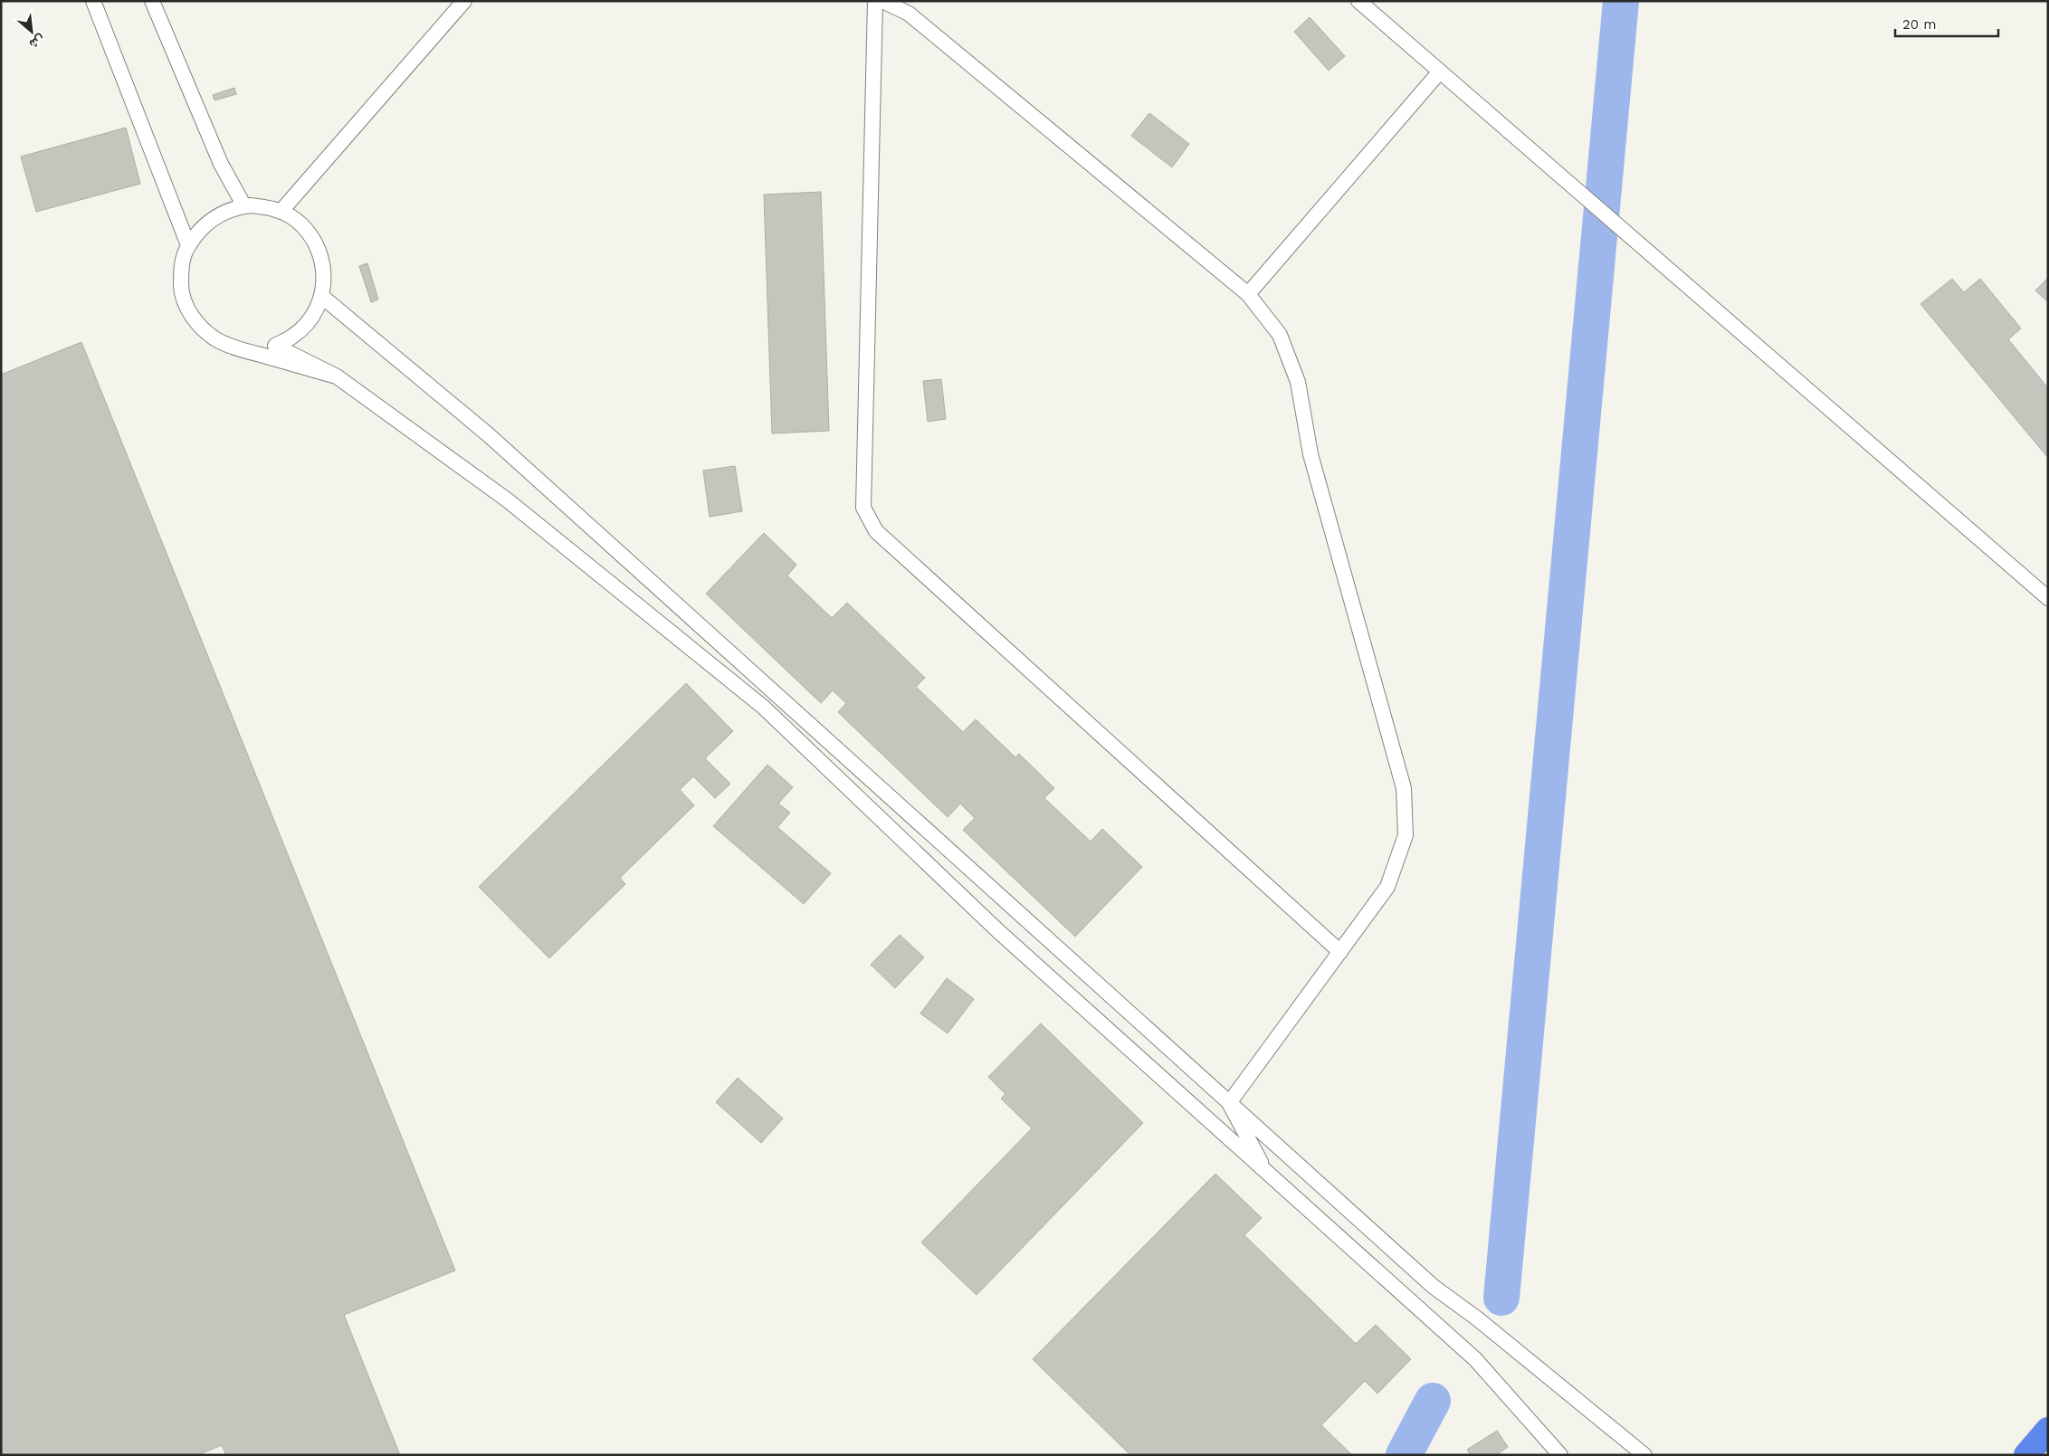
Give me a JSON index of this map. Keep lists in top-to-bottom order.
{
  "scale_bar": "20 m",
  "north": "bottom right"
}
